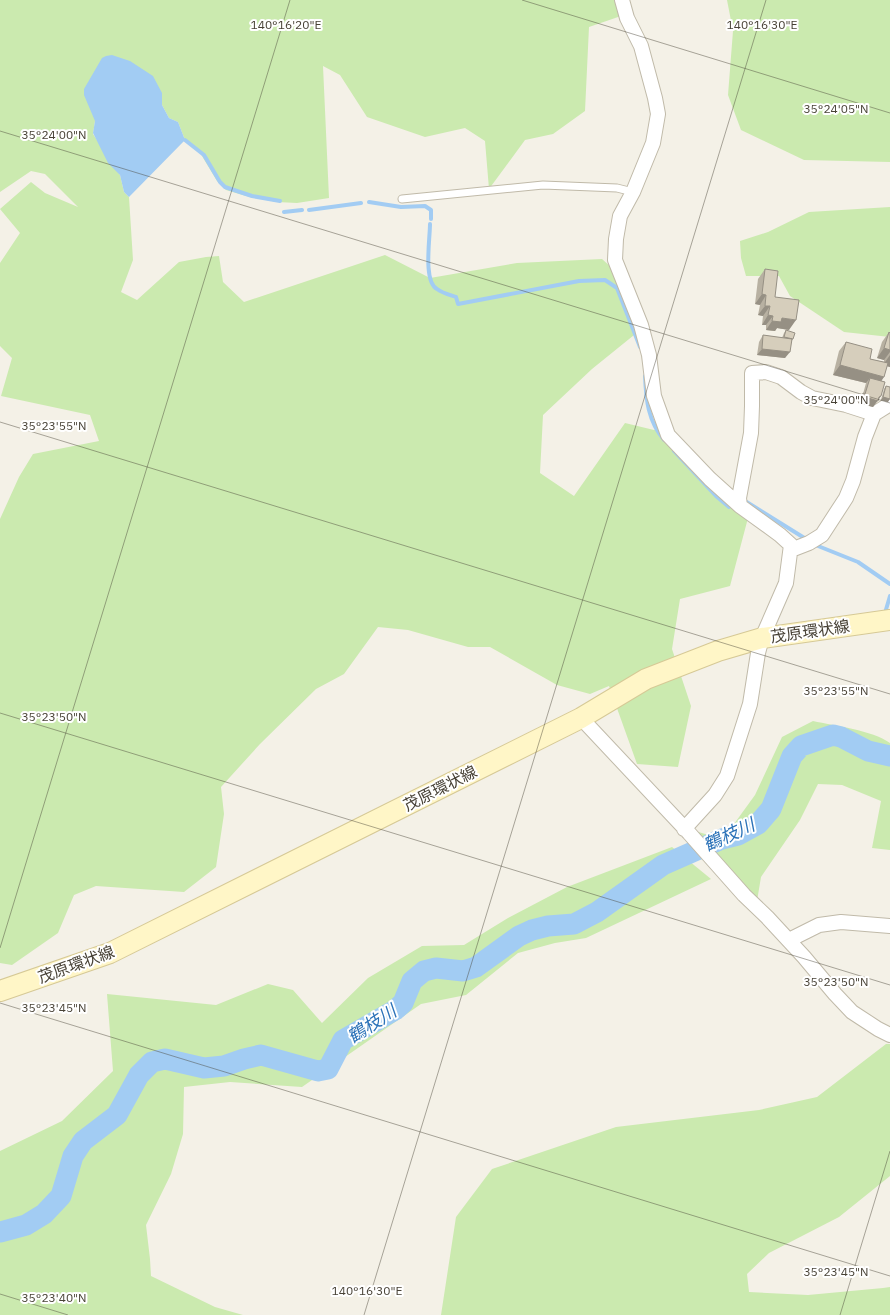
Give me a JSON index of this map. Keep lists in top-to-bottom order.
{
  "streets": {
    "main road": ["茂原環状線"]
  },
  "water": ["鶴枝川"],
  "coordinates": [
    "140°16'20\"E",
    "140°16'30\"E",
    "35°24'05\"N",
    "35°24'00\"N",
    "35°23'55\"N",
    "35°23'50\"N",
    "35°23'45\"N",
    "35°23'40\"N"
  ]
}
